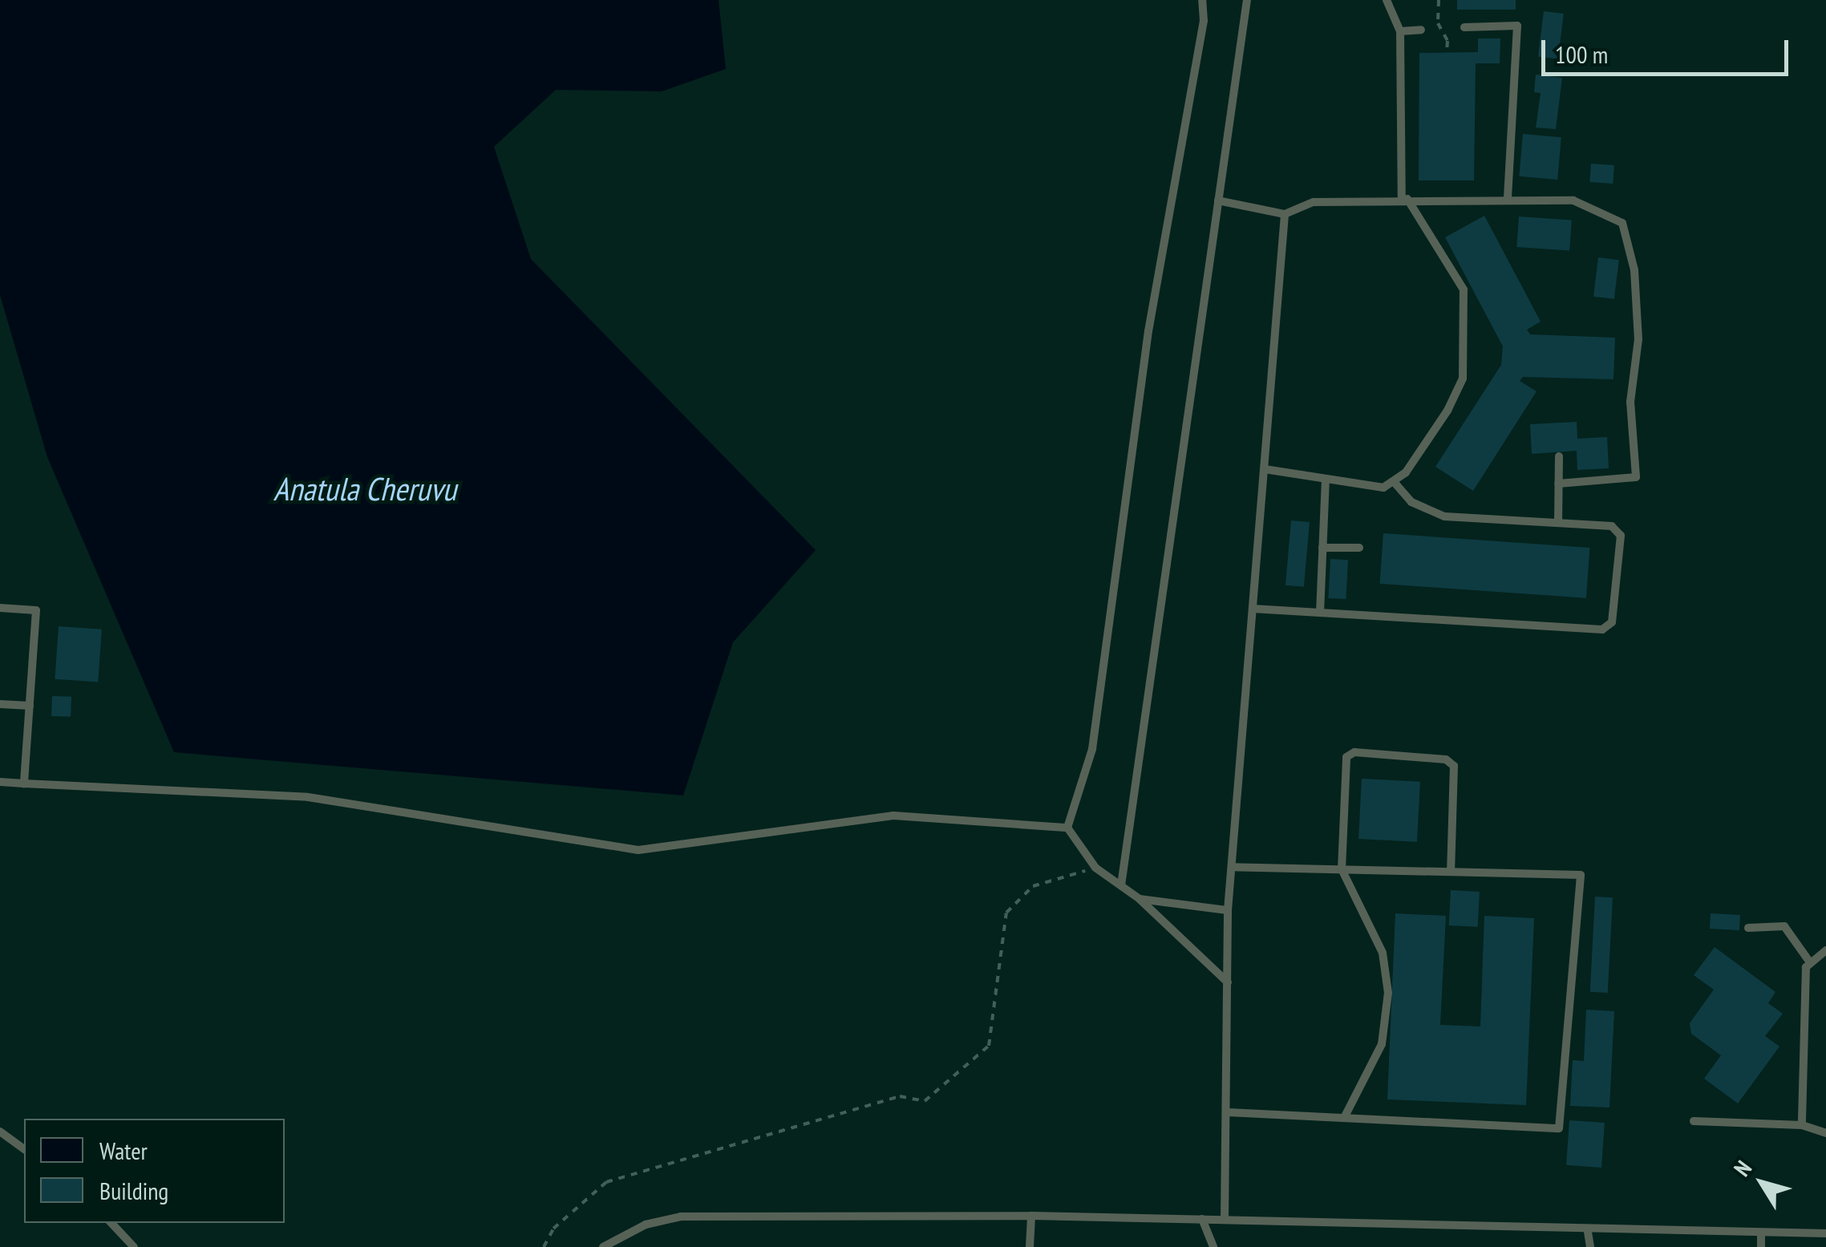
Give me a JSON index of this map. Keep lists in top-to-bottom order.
{
  "water": ["Anatula Cheruvu"],
  "legend": ["Water", "Building"],
  "scale_bar": "100 m",
  "north": "top left"
}
